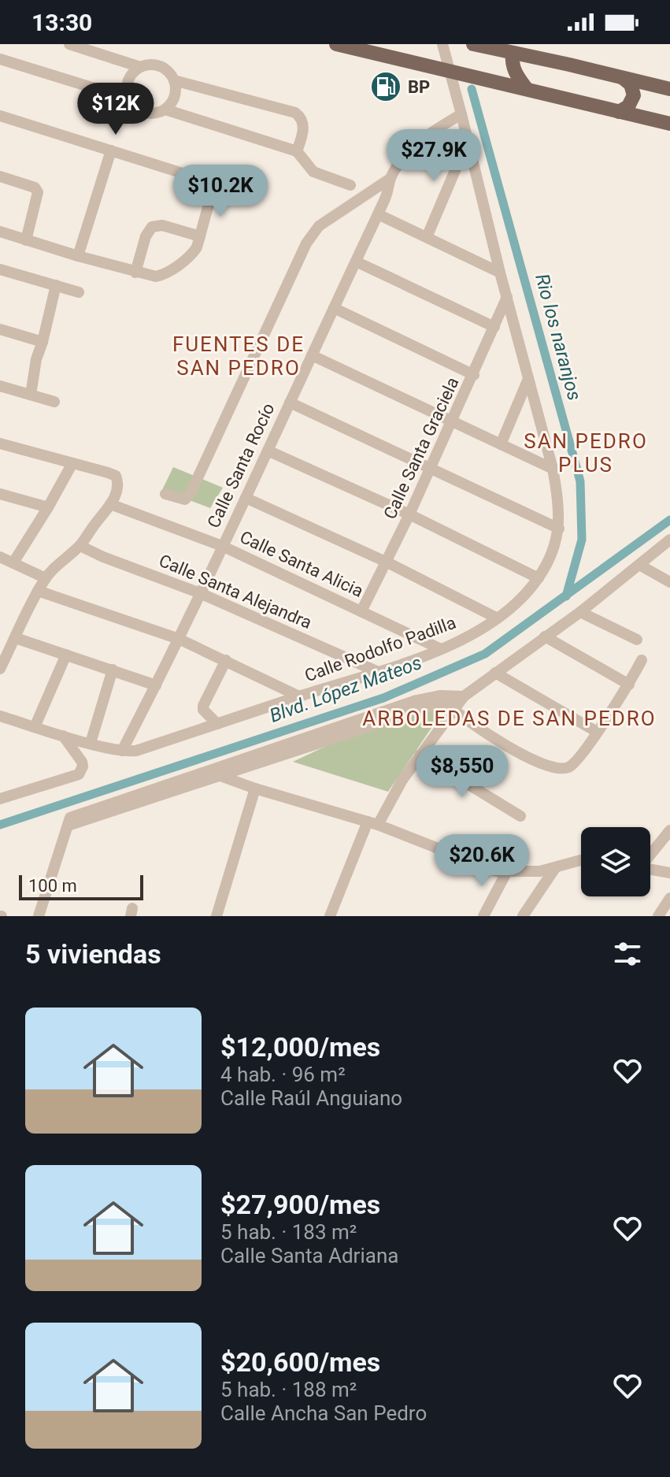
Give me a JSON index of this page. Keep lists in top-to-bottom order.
{
  "streets": {
    "street": [
      "Calle Santa Graciela",
      "Calle Santa Rocío",
      "Calle Santa Alicia",
      "Calle Santa Alejandra",
      "Calle Rodolfo Padilla"
    ]
  },
  "crossings": [
    ["Calle Santa Graciela", "Calle Santa Alicia"],
    ["Calle Santa Graciela", "Calle Rodolfo Padilla"],
    ["Calle Santa Rocío", "Calle Santa Alicia"],
    ["Calle Santa Rocío", "Calle Santa Alejandra"],
    ["Calle Santa Rocío", "Calle Rodolfo Padilla"],
    ["Calle Santa Alicia", "Calle Rodolfo Padilla"],
    ["Calle Santa Alejandra", "Calle Rodolfo Padilla"]
  ],
  "districts": ["FUENTES DE SAN PEDRO", "SAN PEDRO PLUS", "ARBOLEDAS DE SAN PEDRO"],
  "water": ["Rio los naranjos", "Blvd. López Mateos"],
  "places": {
    "fuel station": ["BP"]
  },
  "scale_bar": "100 m",
  "page": {
    "status": "13:30",
    "price": [
      "$12K",
      "$27.9K",
      "$10.2K",
      "$8,550",
      "$20.6K"
    ],
    "scale": "100 m",
    "heading": "5 viviendas",
    "list": [
      {
        "name": "$12,000/mes",
        "note": "4 hab. · 96 m² · Calle Raúl Anguiano"
      },
      {
        "name": "$27,900/mes",
        "note": "5 hab. · 183 m² · Calle Santa Adriana"
      },
      {
        "name": "$20,600/mes",
        "note": "5 hab. · 188 m² · Calle Ancha San Pedro"
      }
    ]
  }
}
